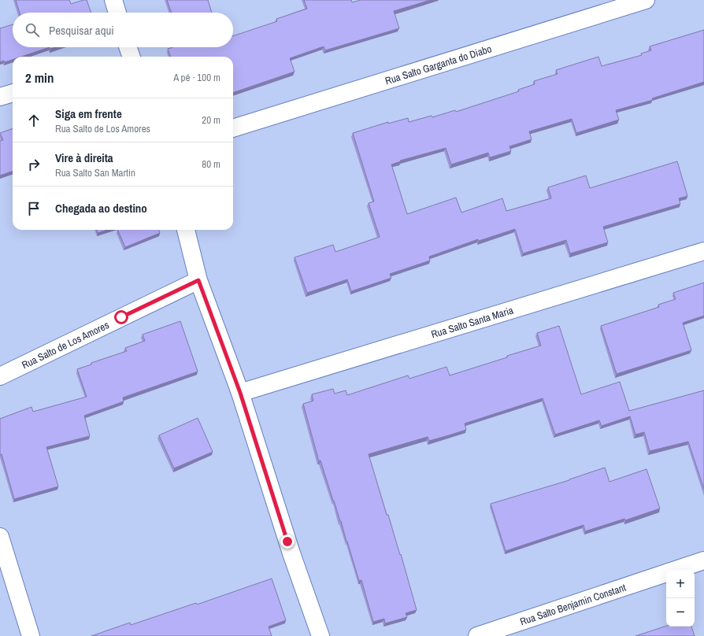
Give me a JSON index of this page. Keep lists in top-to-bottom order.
{
  "streets": {
    "street": [
      "Rua Salto Garganta do Diabo",
      "Rua Salto Santa Maria",
      "Rua Salto de Los Amores",
      "Rua Salto Benjamin Constant"
    ]
  },
  "page": {
    "search": "Pesquisar aqui",
    "heading": ["2 min", "A pé · 100 m"],
    "list": [
      ["Siga em frente", "Rua Salto de Los Amores", "20 m"],
      ["Vire à direita", "Rua Salto San Martin", "80 m"],
      "Chegada ao destino"
    ],
    "map_buttons": ["+", "−"]
  }
}
